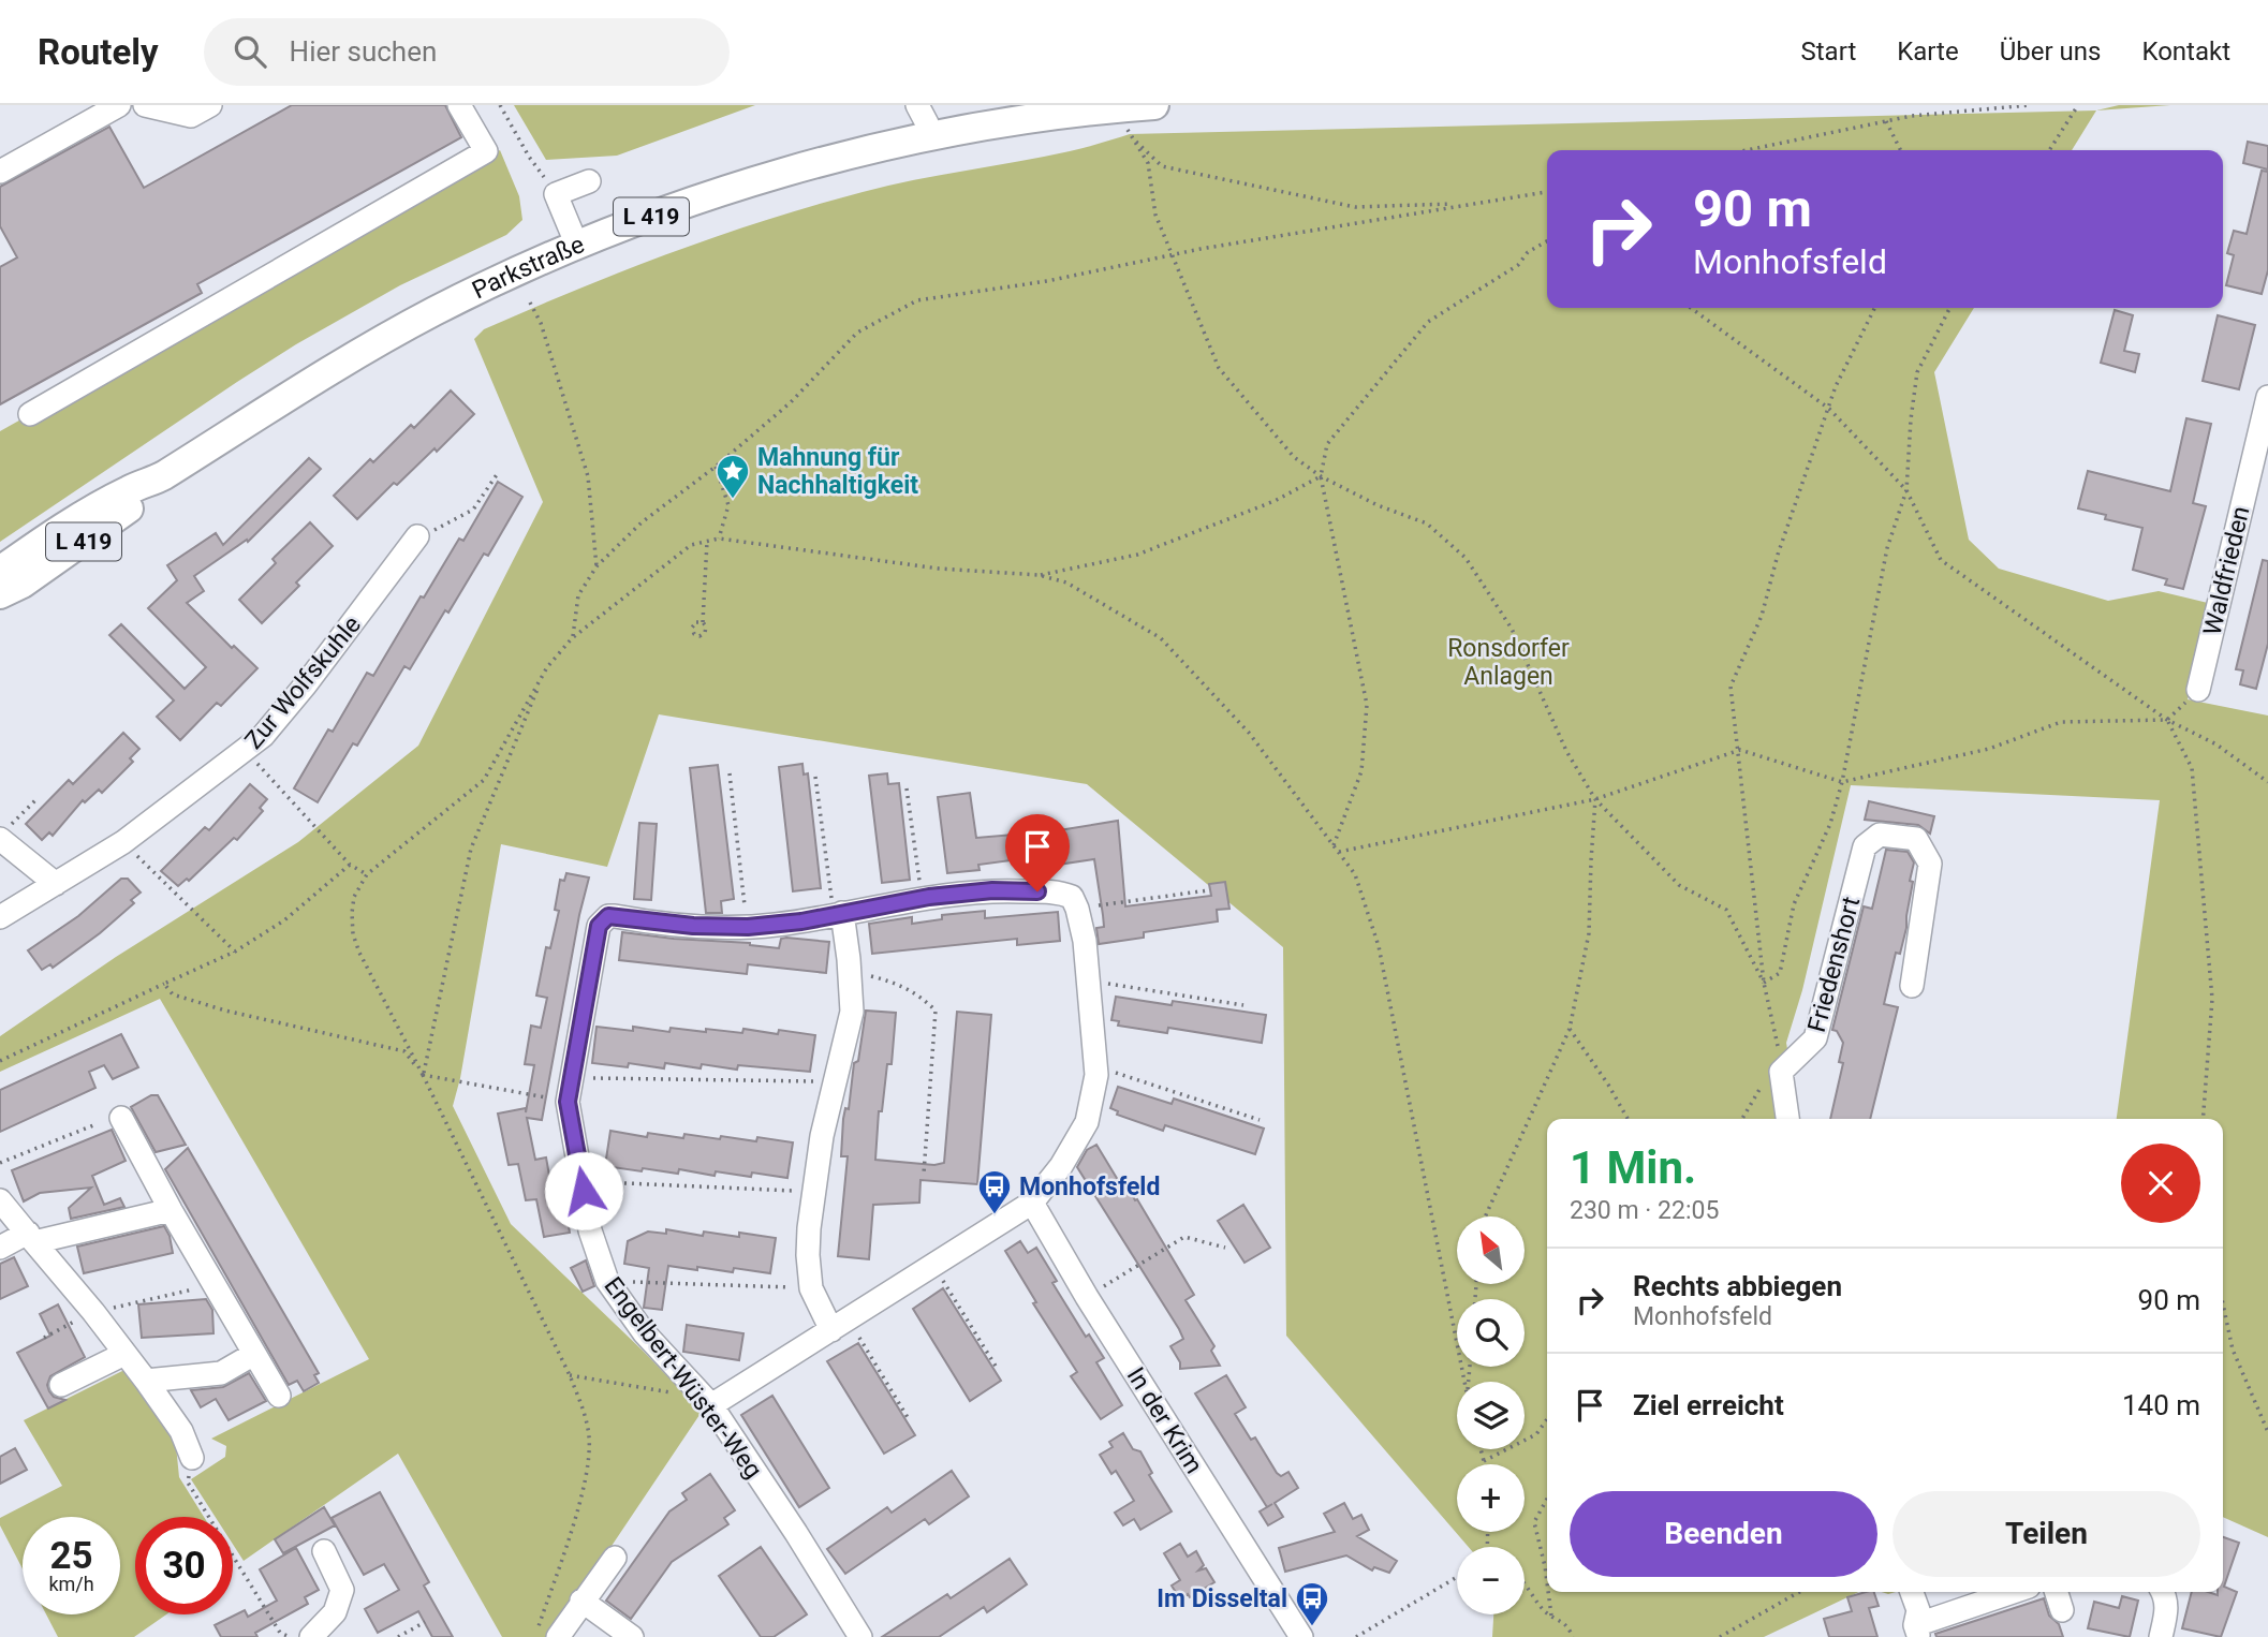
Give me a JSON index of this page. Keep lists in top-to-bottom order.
{
  "streets": {
    "main road": ["L 419", "Parkstraße"],
    "street": [
      "Waldfrieden",
      "Zur Wolfskuhle",
      "Friedenshort",
      "Engelbert-Wüster-Weg",
      "In der Krim"
    ]
  },
  "parks": ["Ronsdorfer Anlagen"],
  "places": {
    "place": ["Mahnung für Nachhaltigkeit"],
    "bus stop": ["Monhofsfeld", "Im Disseltal"]
  },
  "north": "top left",
  "page": {
    "header": "Routely",
    "search": "Hier suchen",
    "nav": [
      "Start",
      "Karte",
      "Über uns",
      "Kontakt"
    ],
    "turn": ["90 m", "Monhofsfeld"],
    "heading": ["1 Min.", "230 m · 22:05"],
    "map_buttons": ["+", "−"],
    "list": [
      {
        "name": "Rechts abbiegen",
        "note": "Monhofsfeld",
        "value": "90 m"
      },
      {
        "name": "Ziel erreicht",
        "value": "140 m"
      }
    ],
    "buttons": ["Beenden", "Teilen"],
    "speed": "25 km/h",
    "limit": "30"
  }
}
